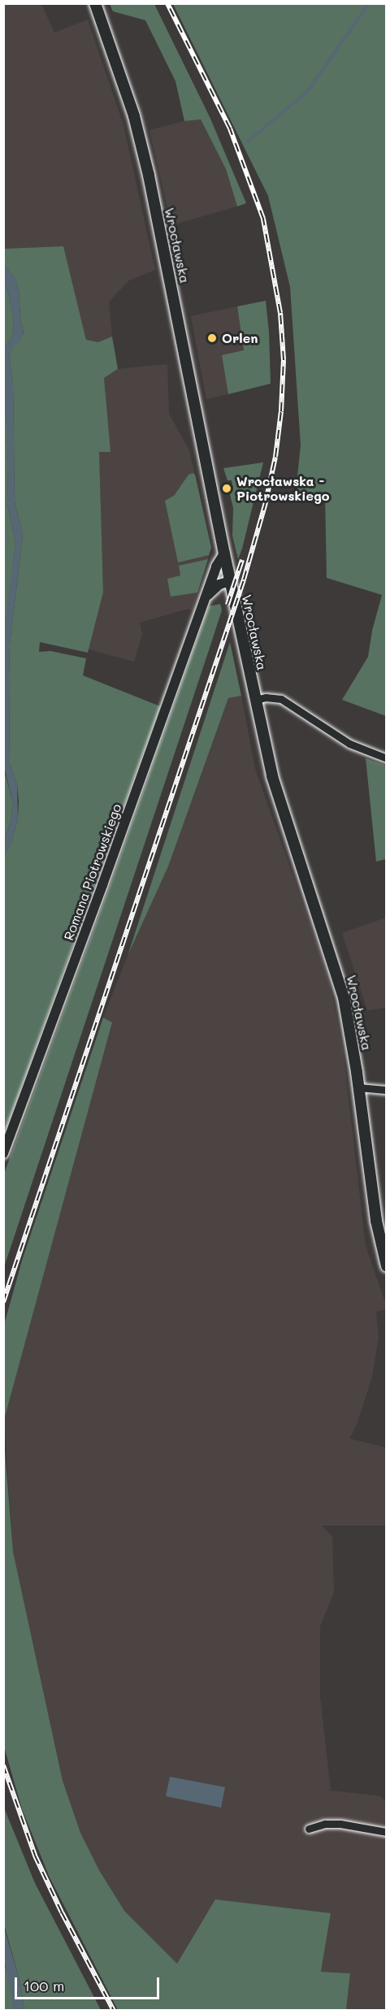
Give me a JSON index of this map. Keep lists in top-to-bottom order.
{
  "streets": {
    "main road": ["Wrocławska"],
    "street": ["Romana Piotrowskiego"]
  },
  "crossings": [
    ["Wrocławska", "Romana Piotrowskiego"]
  ],
  "places": ["Orlen", "Wrocławska - Piotrowskiego"],
  "scale_bar": "100 m"
}
